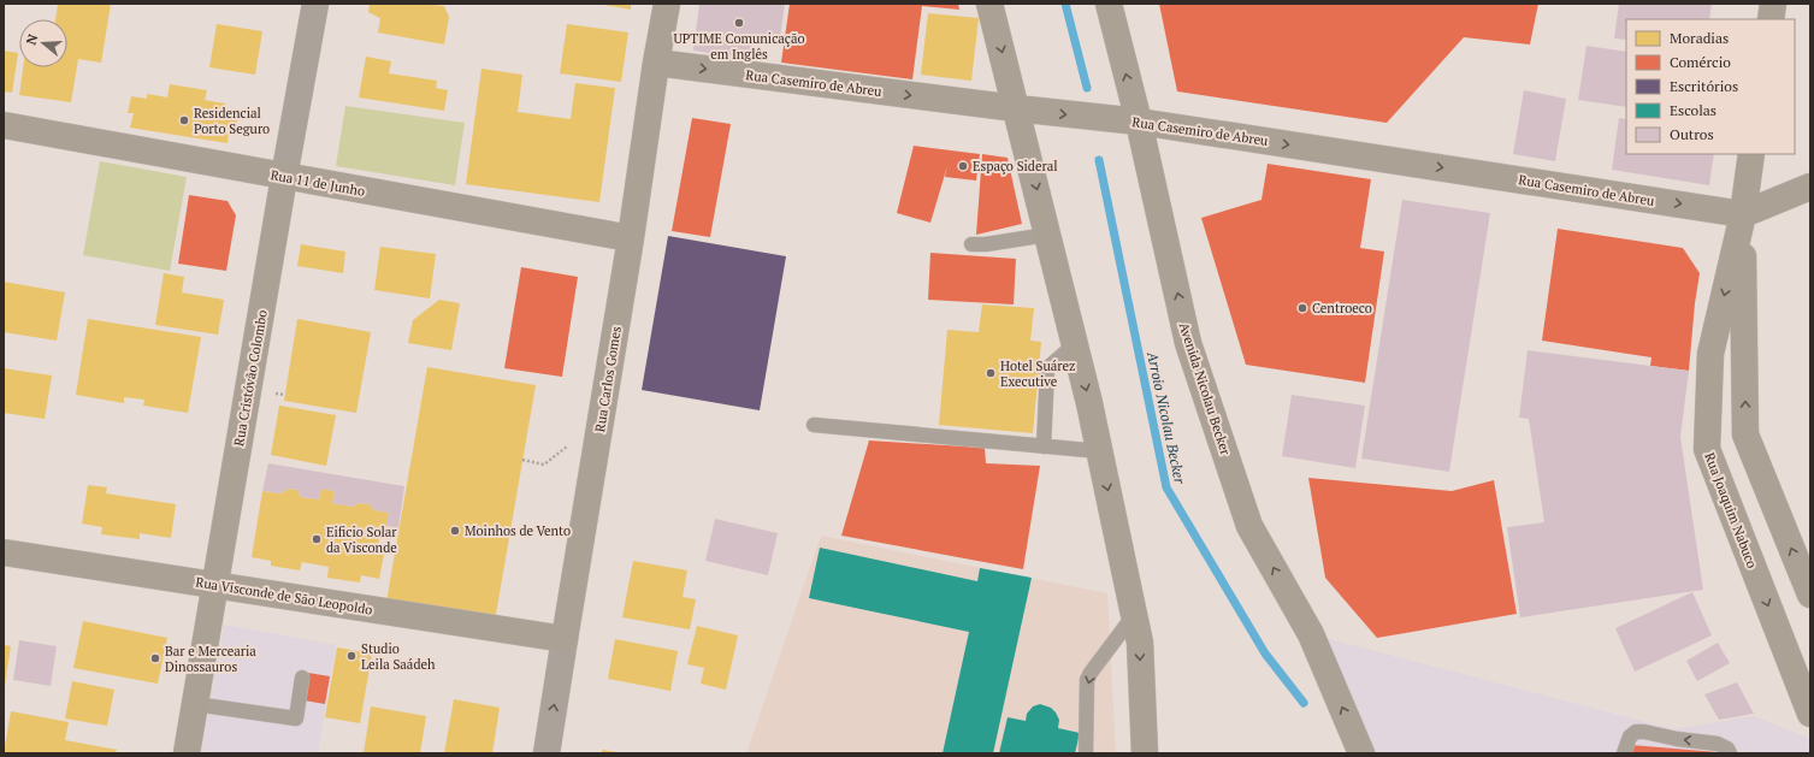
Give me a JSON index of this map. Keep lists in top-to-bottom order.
{
  "streets": {
    "street": [
      "Rua Casemiro de Abreu",
      "Rua 11 de Junho",
      "Rua Cristóvão Colombo",
      "Rua Carlos Gomes",
      "Avenida Nicolau Becker",
      "Rua Joaquim Nabuco",
      "Rua Visconde de São Leopoldo"
    ]
  },
  "crossings": [
    ["Rua Casemiro de Abreu", "Rua Carlos Gomes"],
    ["Rua Casemiro de Abreu", "Avenida Nicolau Becker"],
    ["Rua Casemiro de Abreu", "Rua Joaquim Nabuco"],
    ["Rua 11 de Junho", "Rua Cristóvão Colombo"],
    ["Rua 11 de Junho", "Rua Carlos Gomes"],
    ["Rua Cristóvão Colombo", "Rua Visconde de São Leopoldo"],
    ["Rua Carlos Gomes", "Rua Visconde de São Leopoldo"]
  ],
  "one_way": ["Rua Casemiro de Abreu"],
  "water": ["Arroio Nicolau Becker"],
  "places": [
    "UPTIME Comunicação em Inglês",
    "Residencial Porto Seguro",
    "Espaço Sideral",
    "Centroeco",
    "Hotel Suárez Executive",
    "Moinhos de Vento",
    "Eificio Solar da Visconde",
    "Studio Leila Saádeh",
    "Bar e Mercearia Dinossauros"
  ],
  "legend": [
    "Moradias",
    "Comércio",
    "Escritórios",
    "Escolas",
    "Outros"
  ],
  "north": "left"
}
